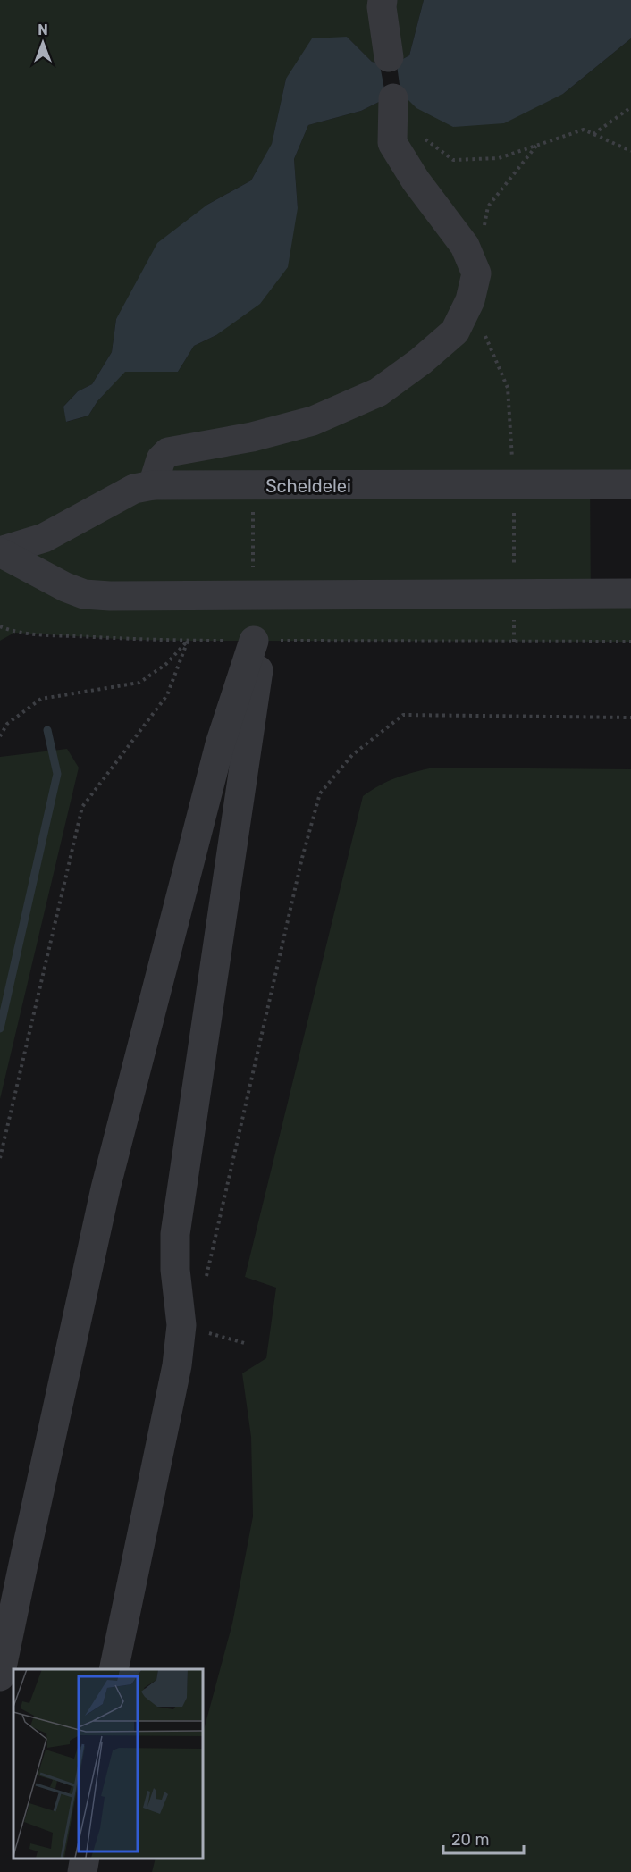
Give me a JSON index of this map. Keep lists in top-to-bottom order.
{
  "streets": {
    "street": ["Scheldelei"]
  },
  "scale_bar": "20 m",
  "north": "top"
}
